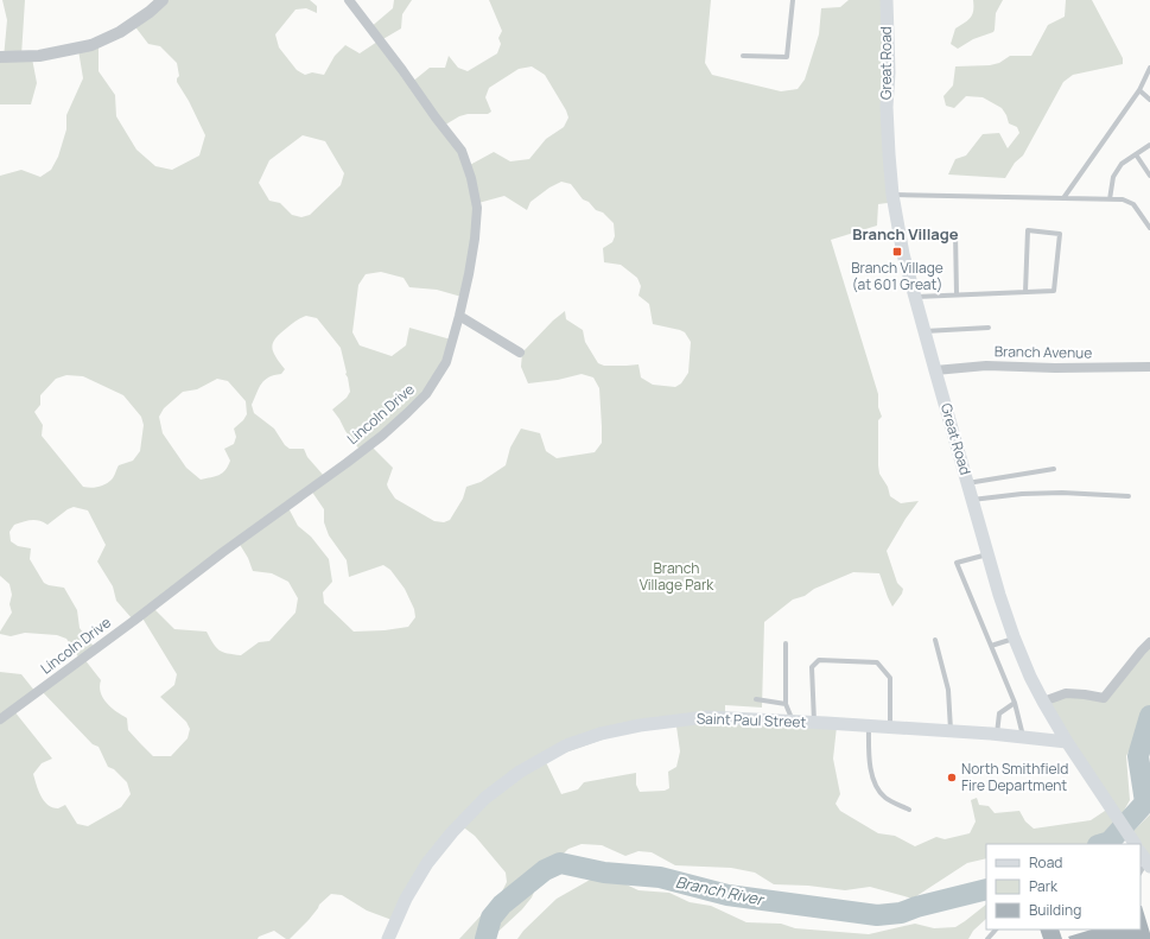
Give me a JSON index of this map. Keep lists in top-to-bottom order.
{
  "streets": {
    "main road": ["Great Road", "Saint Paul Street"],
    "street": ["Branch Avenue", "Lincoln Drive"]
  },
  "crossings": [
    ["Great Road", "Branch Avenue"],
    ["Great Road", "Saint Paul Street"]
  ],
  "districts": ["Branch Village"],
  "water": ["Branch River"],
  "parks": ["Branch Village Park"],
  "places": {
    "transit": ["Branch Village (at 601 Great)"],
    "other": ["North Smithfield Fire Department"]
  },
  "legend": ["Road", "Park", "Building"]
}
